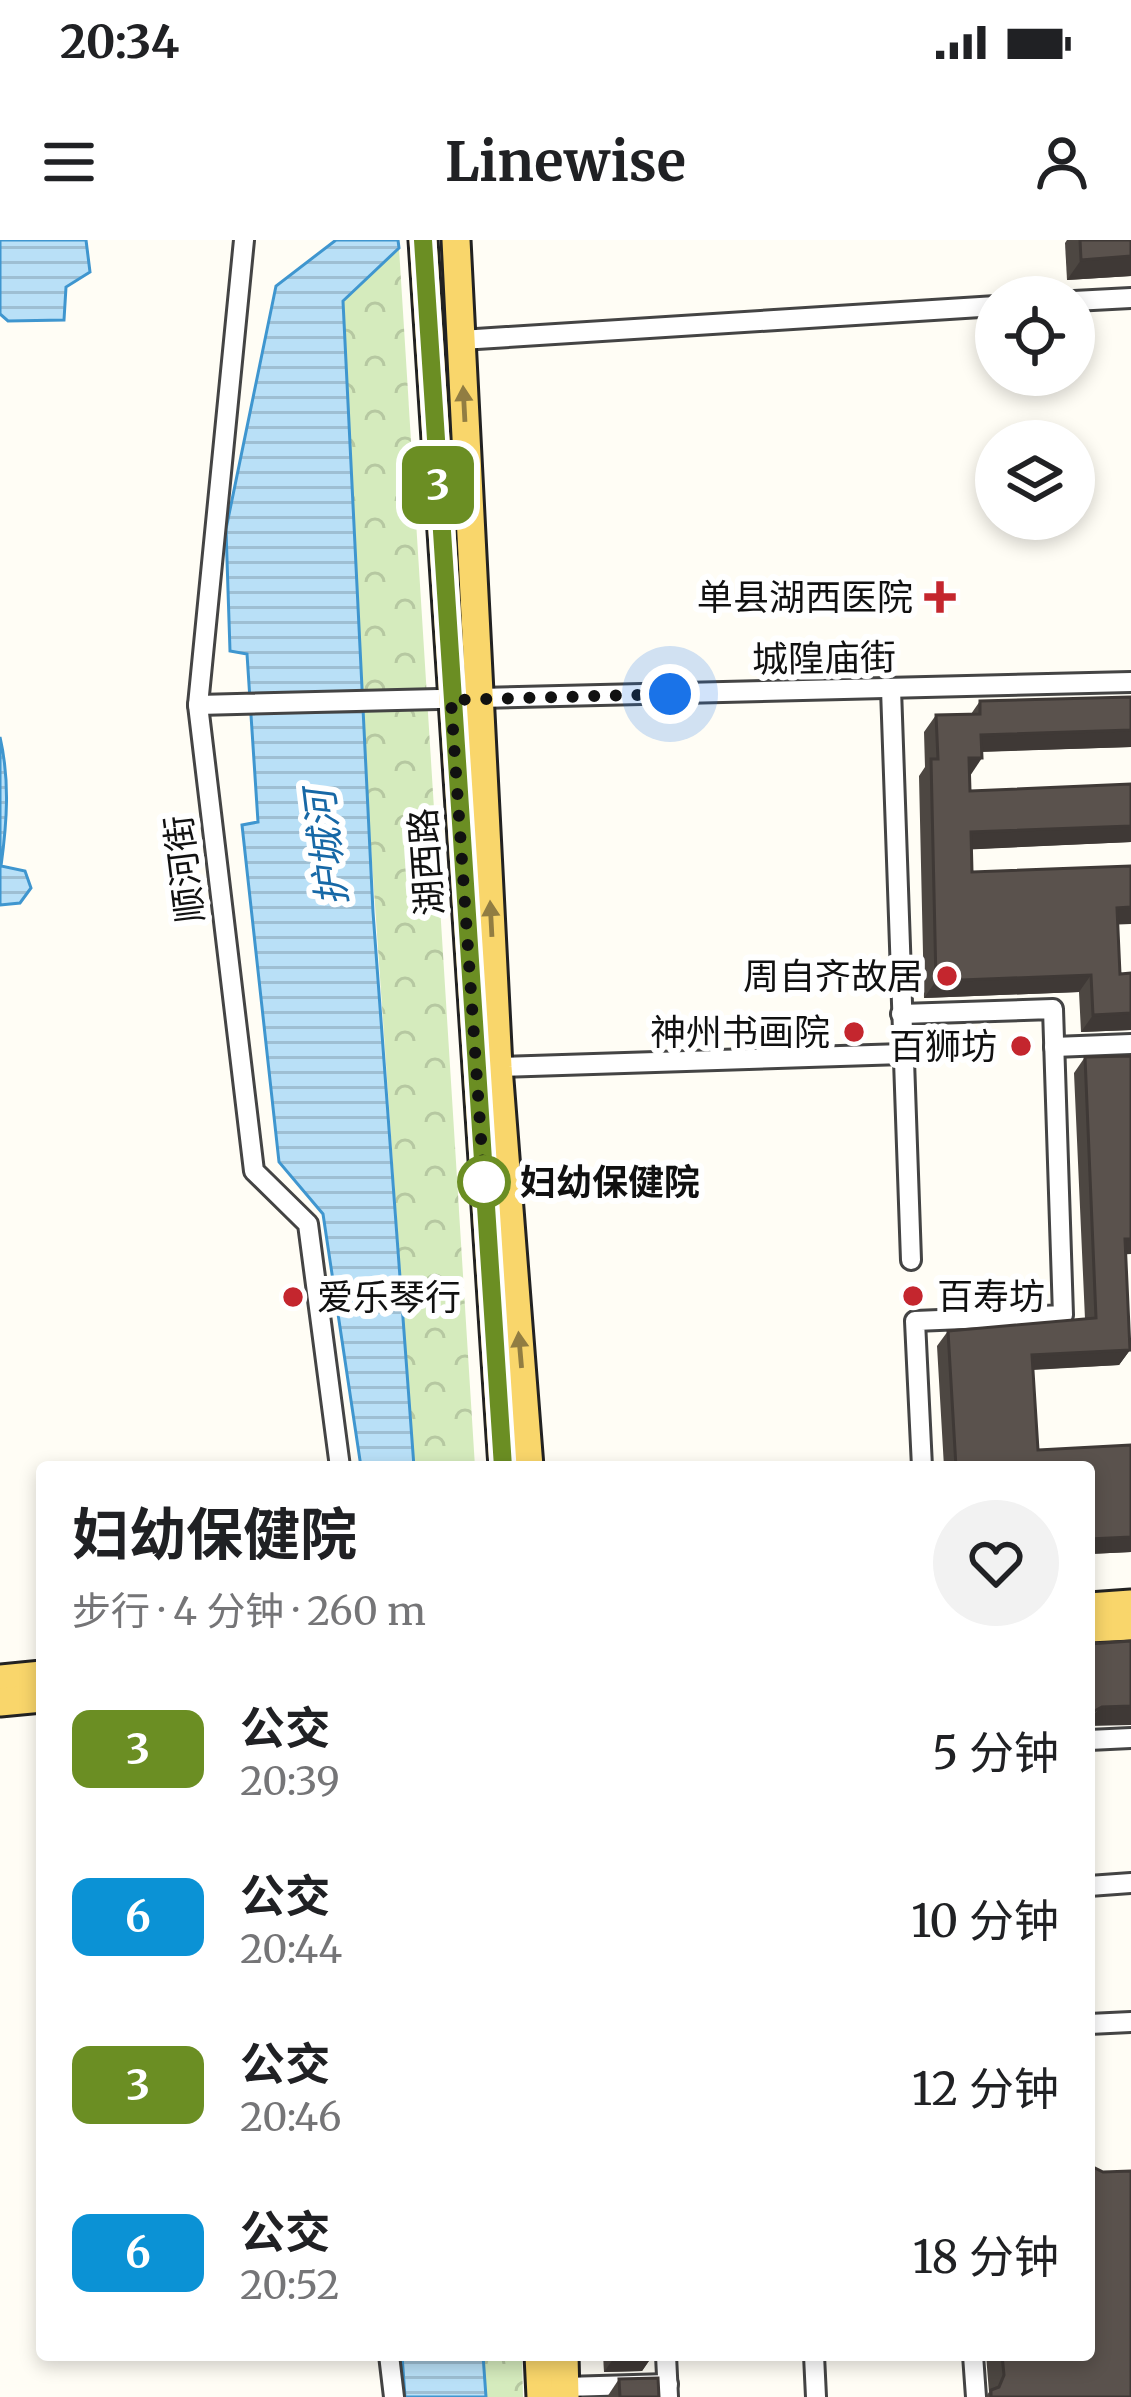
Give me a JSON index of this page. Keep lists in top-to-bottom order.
{
  "streets": {
    "main road": ["湖西路"],
    "street": ["城隍庙街", "顺河街"]
  },
  "crossings": [
    ["城隍庙街", "湖西路"],
    ["城隍庙街", "顺河街"]
  ],
  "water": ["护城河"],
  "places": {
    "health": ["单县湖西医院"],
    "other": [
      "周自齐故居",
      "神州书画院",
      "百狮坊",
      "妇幼保健院",
      "百寿坊",
      "爱乐琴行"
    ]
  },
  "lines": ["bus line 3"],
  "page": {
    "status": "20:34",
    "header": "Linewise",
    "on_map": "3",
    "heading": ["妇幼保健院", "步行 · 4 分钟 · 260 m"],
    "list": [
      {
        "mark": "3",
        "name": "公交",
        "note": "20:39",
        "value": "5 分钟"
      },
      {
        "mark": "6",
        "name": "公交",
        "note": "20:44",
        "value": "10 分钟"
      },
      {
        "mark": "3",
        "name": "公交",
        "note": "20:46",
        "value": "12 分钟"
      },
      {
        "mark": "6",
        "name": "公交",
        "note": "20:52",
        "value": "18 分钟"
      }
    ]
  }
}
